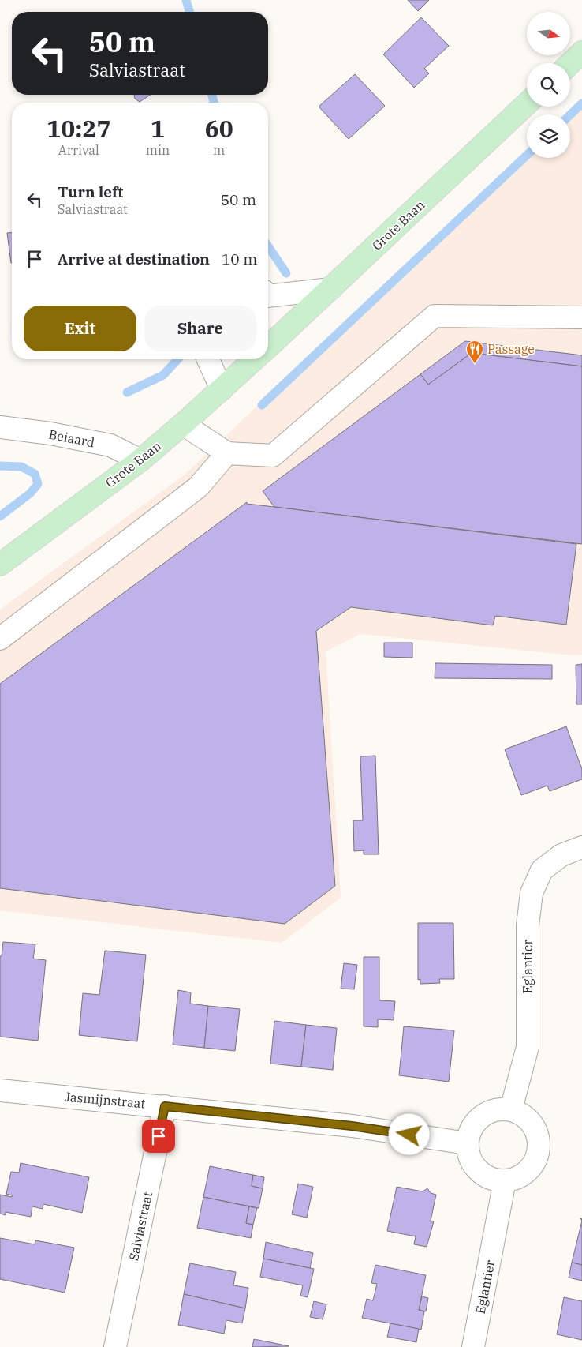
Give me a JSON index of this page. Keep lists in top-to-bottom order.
{
  "streets": {
    "main road": ["Grote Baan"],
    "street": [
      "Beiaard",
      "Eglantier",
      "Jasmijnstraat",
      "Salviastraat"
    ]
  },
  "crossings": [
    ["Grote Baan", "Beiaard"],
    ["Eglantier", "Jasmijnstraat"],
    ["Jasmijnstraat", "Salviastraat"]
  ],
  "places": {
    "restaurant": ["Passage"]
  },
  "north": "right",
  "page": {
    "turn": ["50 m", "Salviastraat"],
    "eta": [
      "10:27",
      "Arrival",
      "1",
      "min",
      "60",
      "m"
    ],
    "list": [
      {
        "name": "Turn left",
        "note": "Salviastraat",
        "value": "50 m"
      },
      {
        "name": "Arrive at destination",
        "value": "10 m"
      }
    ],
    "buttons": ["Exit", "Share"]
  }
}
